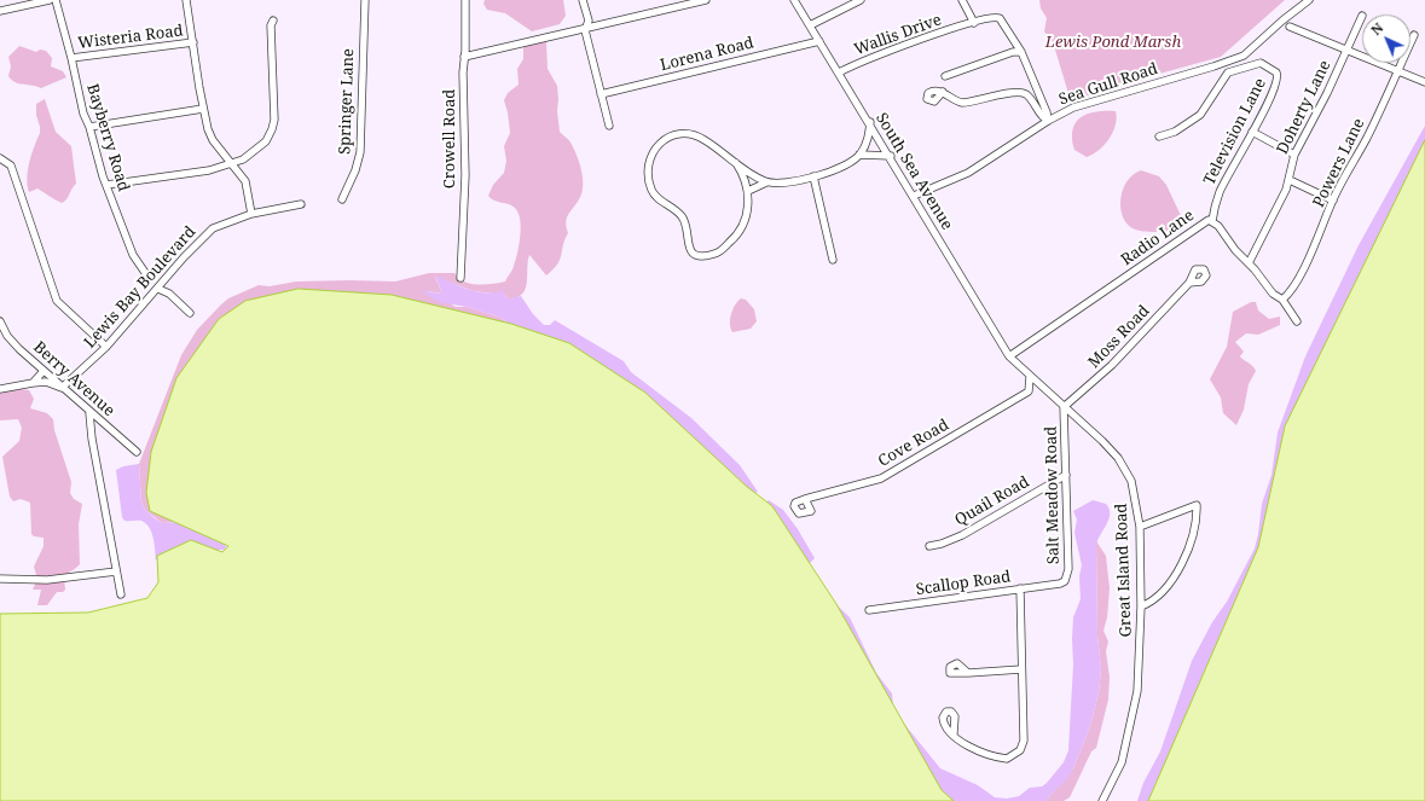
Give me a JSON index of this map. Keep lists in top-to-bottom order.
{
  "streets": {
    "street": [
      "Wallis Drive",
      "Wisteria Road",
      "Lorena Road",
      "Sea Gull Road",
      "Springer Lane",
      "Doherty Lane",
      "Television Lane",
      "Bayberry Road",
      "Crowell Road",
      "Powers Lane",
      "South Sea Avenue",
      "Radio Lane",
      "Lewis Bay Boulevard",
      "Moss Road",
      "Berry Avenue",
      "Cove Road",
      "Salt Meadow Road",
      "Quail Road",
      "Great Island Road",
      "Scallop Road"
    ]
  },
  "crossings": [
    ["Wallis Drive", "South Sea Avenue"],
    ["Wisteria Road", "Bayberry Road"],
    ["Lorena Road", "South Sea Avenue"],
    ["Sea Gull Road", "South Sea Avenue"],
    ["Doherty Lane", "Radio Lane"],
    ["Television Lane", "Radio Lane"],
    ["Powers Lane", "Radio Lane"],
    ["South Sea Avenue", "Radio Lane"],
    ["South Sea Avenue", "Great Island Road"],
    ["Radio Lane", "Great Island Road"],
    ["Lewis Bay Boulevard", "Berry Avenue"],
    ["Moss Road", "Salt Meadow Road"],
    ["Moss Road", "Great Island Road"],
    ["Cove Road", "Great Island Road"],
    ["Salt Meadow Road", "Quail Road"],
    ["Salt Meadow Road", "Great Island Road"],
    ["Salt Meadow Road", "Scallop Road"]
  ],
  "parks": ["Lewis Pond Marsh"],
  "north": "top left"
}
